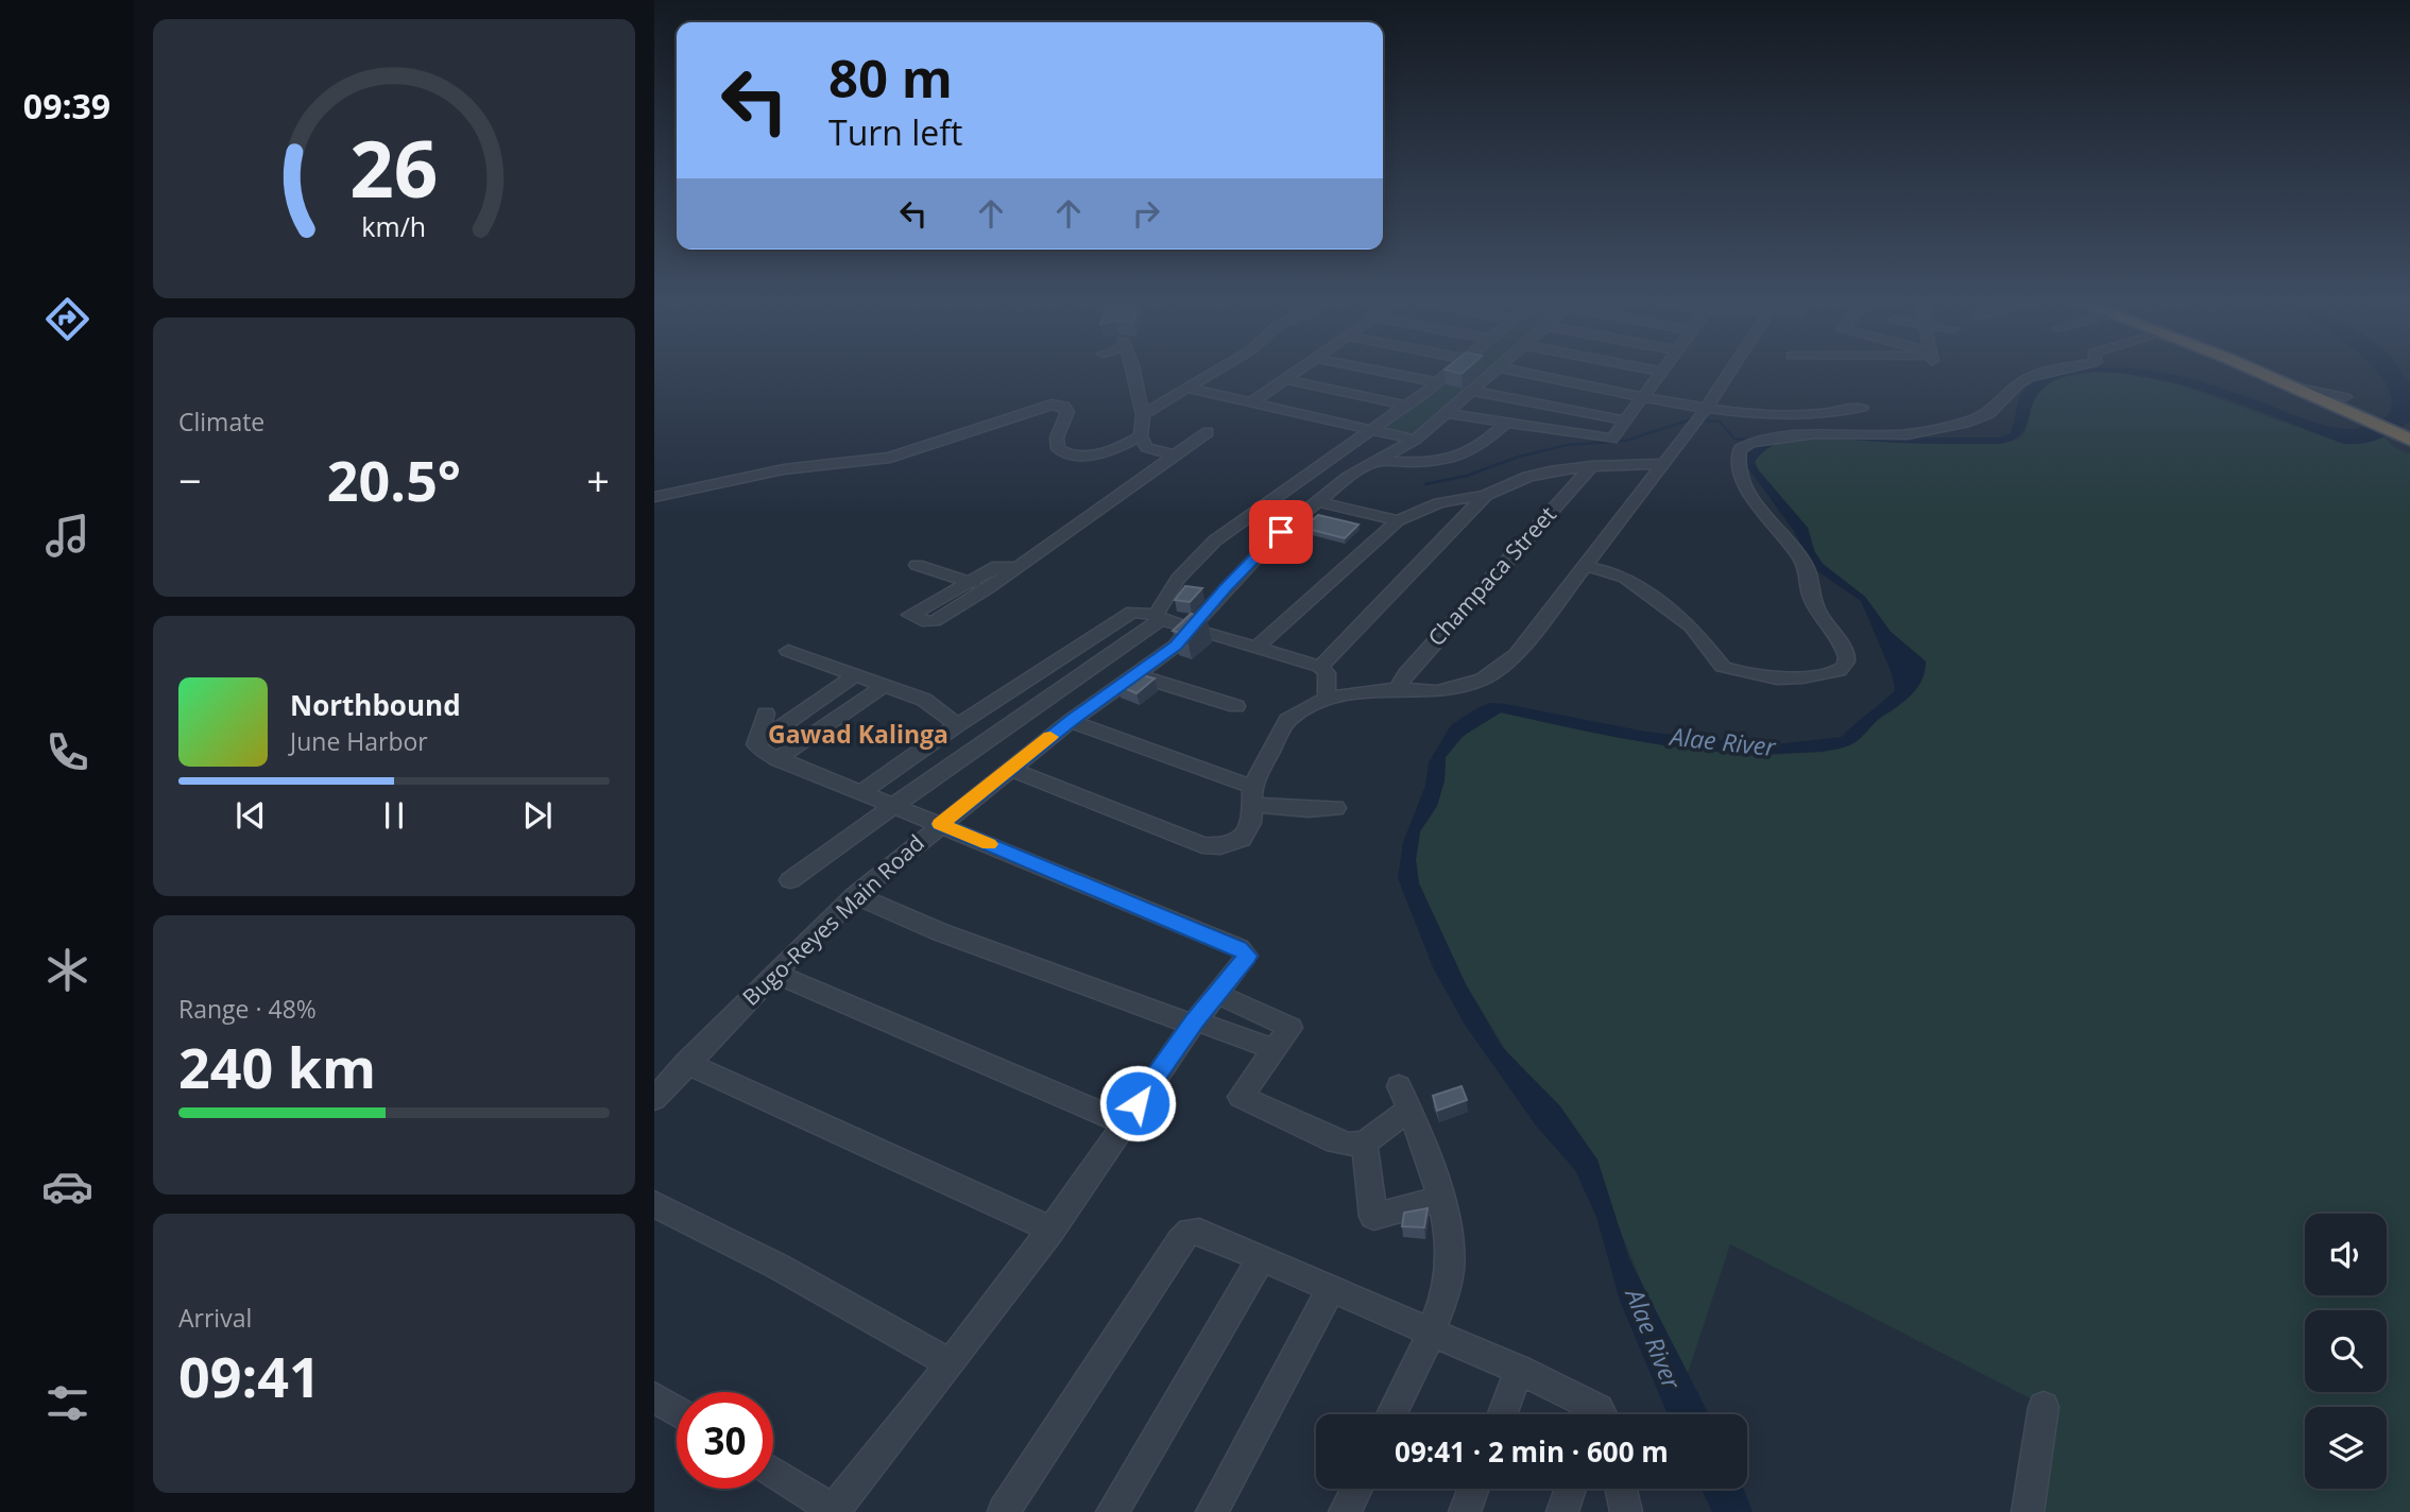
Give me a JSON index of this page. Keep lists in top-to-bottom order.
{
  "streets": {
    "street": ["Champaca Street", "Bugo-Reyes Main Road"]
  },
  "districts": ["Gawad Kalinga"],
  "water": ["Alae River"],
  "page": {
    "tabs": "09:39",
    "turn": ["80 m", "Turn left"],
    "tile": [
      "Climate",
      ["Range · 48%", "240 km"],
      ["Arrival", "09:41"]
    ],
    "heat": ["−", "20.5°", "+"],
    "song": ["Northbound", "June Harbor"],
    "limit": "30",
    "trip": "09:41 · 2 min · 600 m",
    "gauge": ["26", "km/h"]
  }
}
